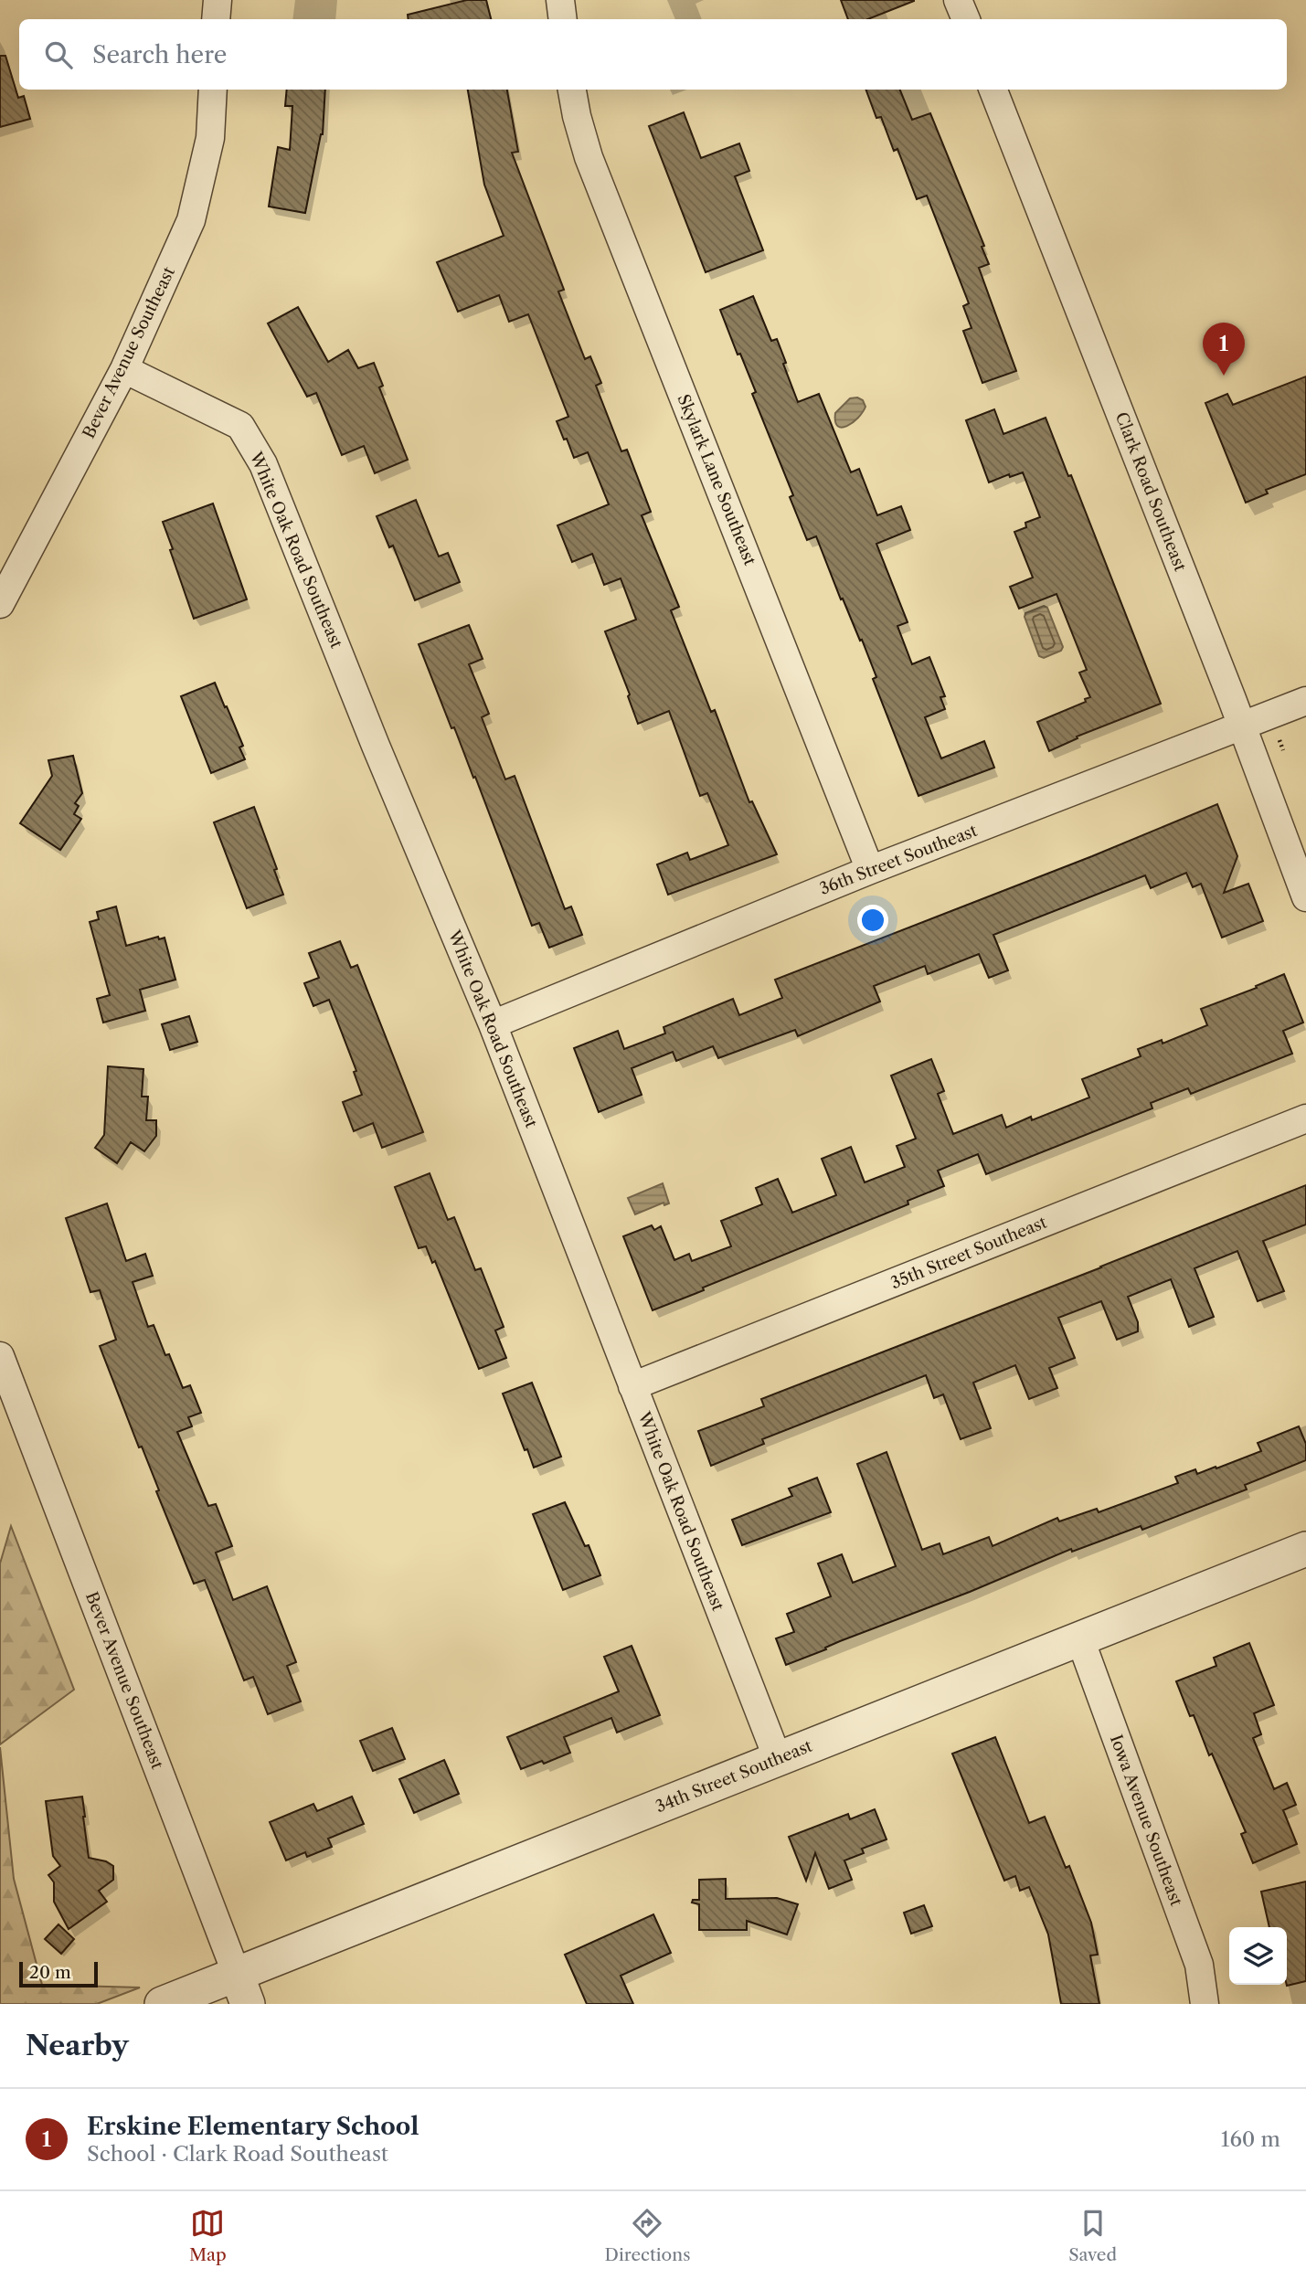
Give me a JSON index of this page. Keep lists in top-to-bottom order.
{
  "streets": {
    "street": [
      "Bever Avenue Southeast",
      "Skylark Lane Southeast",
      "Clark Road Southeast",
      "White Oak Road Southeast",
      "36th Street Southeast",
      "35th Street Southeast",
      "34th Street Southeast",
      "Iowa Avenue Southeast"
    ]
  },
  "crossings": [
    ["Bever Avenue Southeast", "White Oak Road Southeast"],
    ["Bever Avenue Southeast", "34th Street Southeast"],
    ["Skylark Lane Southeast", "36th Street Southeast"],
    ["Clark Road Southeast", "36th Street Southeast"],
    ["White Oak Road Southeast", "36th Street Southeast"],
    ["White Oak Road Southeast", "35th Street Southeast"],
    ["White Oak Road Southeast", "34th Street Southeast"],
    ["34th Street Southeast", "Iowa Avenue Southeast"]
  ],
  "scale_bar": "20 m",
  "page": {
    "search": "Search here",
    "pins": "1",
    "scale": "20 m",
    "heading": "Nearby",
    "list": [
      {
        "mark": "1",
        "name": "Erskine Elementary School",
        "note": "School · Clark Road Southeast",
        "value": "160 m"
      }
    ],
    "nav": ["Map", "Directions", "Saved"]
  }
}
